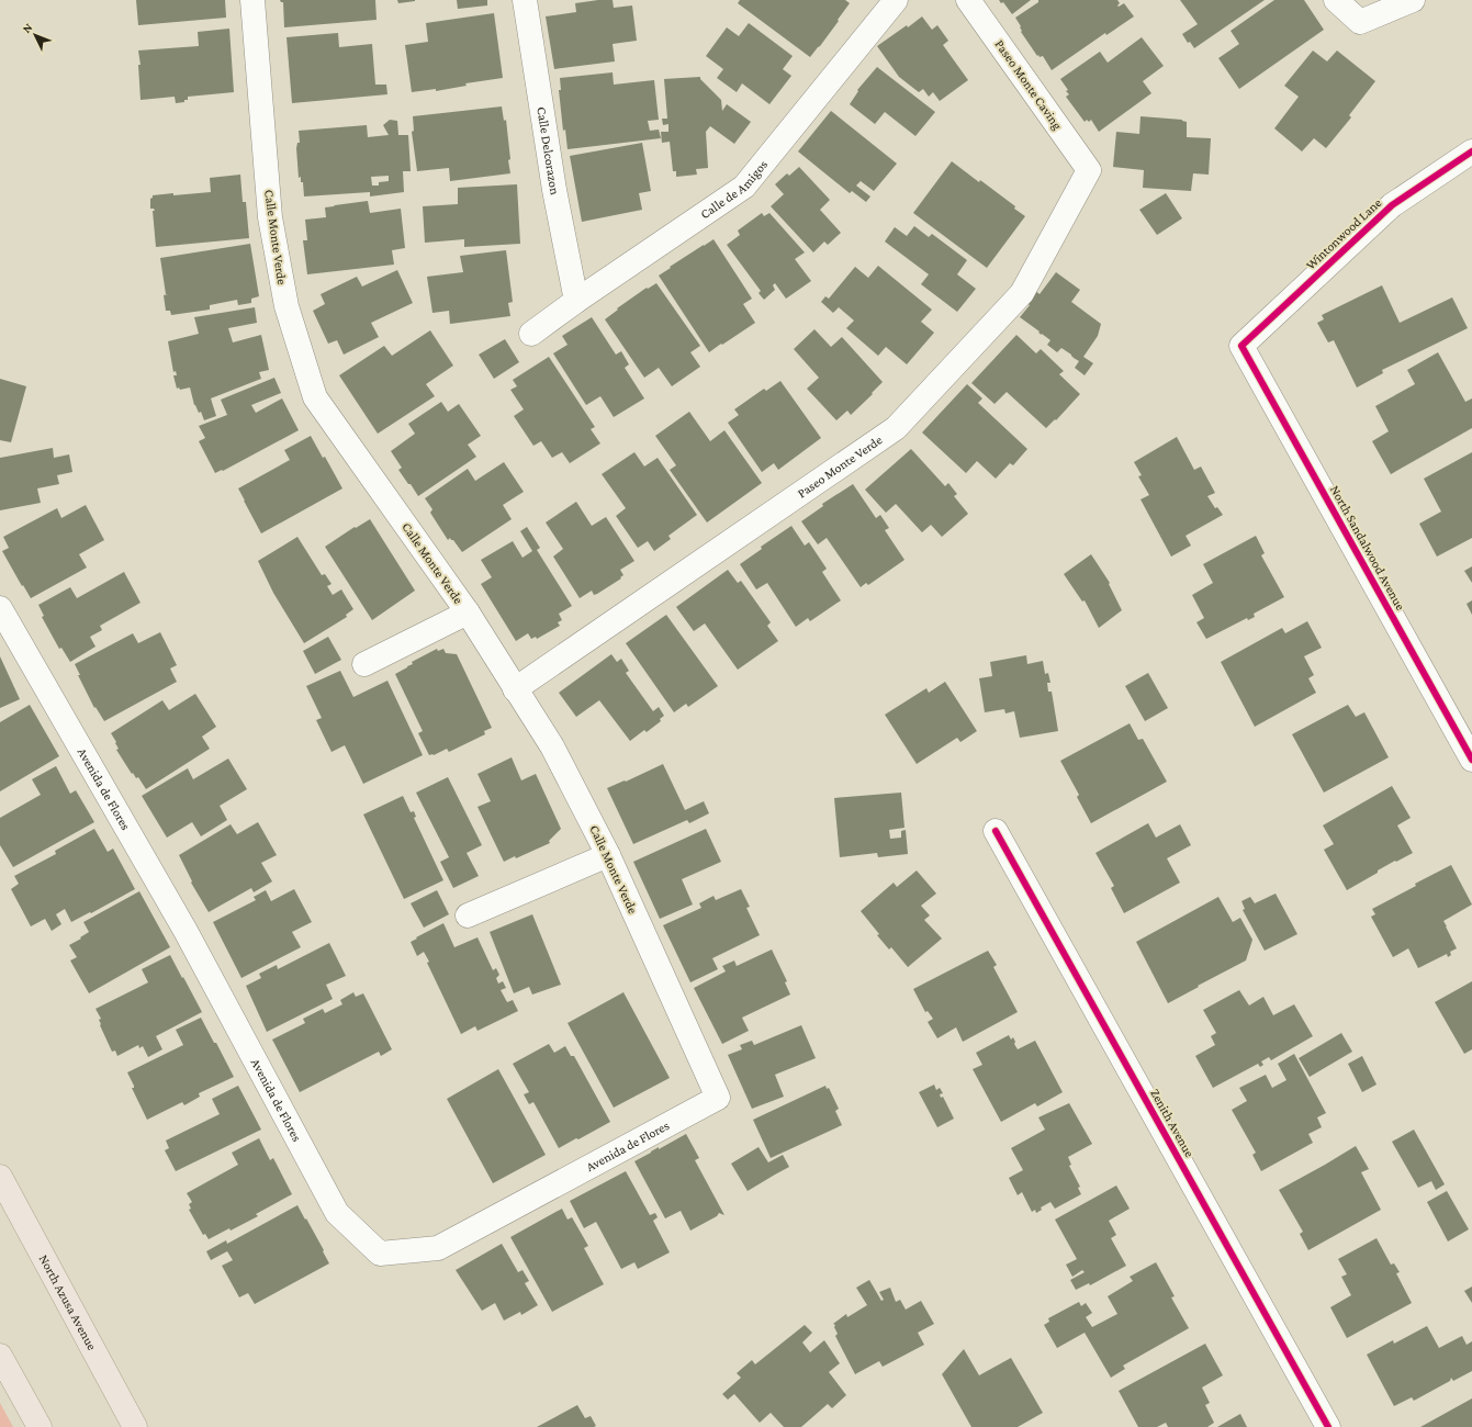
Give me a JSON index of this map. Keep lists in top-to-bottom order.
{
  "streets": {
    "main road": ["North Azusa Avenue"],
    "street": [
      "Paseo Monte Caving",
      "Calle Delcorazon",
      "Calle de Amigos",
      "Wintonwood Lane",
      "Calle Monte Verde",
      "Paseo Monte Verde",
      "North Sandalwood Avenue",
      "Avenida de Flores",
      "Zenith Avenue"
    ]
  },
  "crossings": [
    ["Paseo Monte Caving", "Paseo Monte Verde"],
    ["Calle Delcorazon", "Calle de Amigos"],
    ["Wintonwood Lane", "North Sandalwood Avenue"],
    ["Calle Monte Verde", "Paseo Monte Verde"],
    ["Calle Monte Verde", "Avenida de Flores"]
  ],
  "north": "top left"
}
